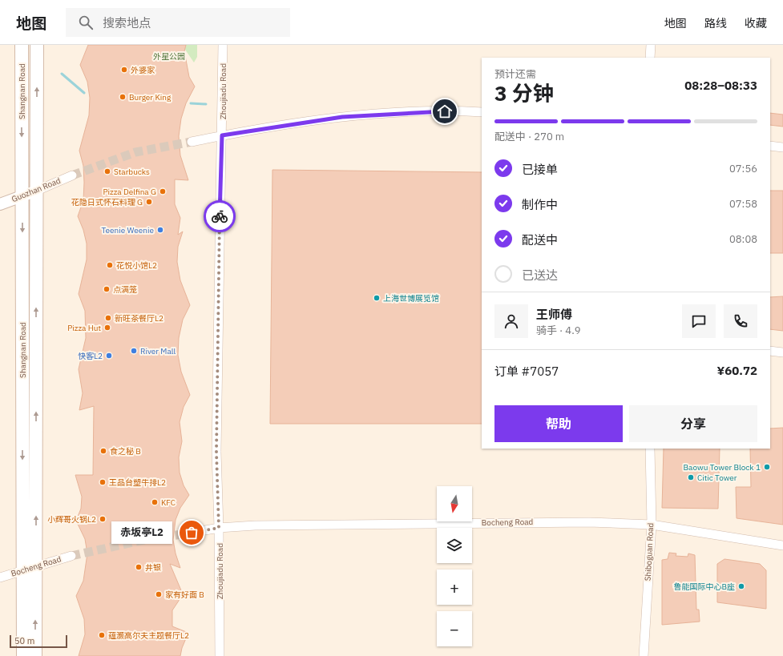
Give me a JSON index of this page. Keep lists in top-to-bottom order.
{
  "streets": {
    "main road": ["Shangnan Road"],
    "street": [
      "Zhoujiadu Road",
      "Guozhan Road",
      "Bocheng Road",
      "Shiboguan Road"
    ]
  },
  "crossings": [
    ["Shangnan Road", "Guozhan Road"],
    ["Shangnan Road", "Bocheng Road"],
    ["Zhoujiadu Road", "Bocheng Road"],
    ["Bocheng Road", "Shiboguan Road"]
  ],
  "parks": ["外星公园"],
  "places": [
    "外婆家",
    "Burger King",
    "Starbucks",
    "Pizza Delfina G",
    "花隐日式怀石料理 G",
    "Teenie Weenie",
    "花悦小馆L2",
    "点满笼",
    "上海世博展览馆",
    "新旺茶餐厅L2",
    "Pizza Hut",
    "River Mall",
    "快客L2",
    "食之秘 B",
    "Baowu Tower Block 1",
    "Citic Tower",
    "王品台塑牛排L2",
    "KFC",
    "小辉哥火锅L2",
    "赤坂亭L2",
    "井银",
    "鲁能国际中心B座",
    "家有好面 B",
    "蕴灏高尔夫主题餐厅L2"
  ],
  "scale_bar": "50 m",
  "north": "bottom",
  "page": {
    "header": "地图",
    "search": "搜索地点",
    "nav": ["地图", "路线", "收藏"],
    "heading": ["3 分钟", "预计还需", "08:28–08:33"],
    "panel": [
      "王师傅",
      "骑手 · 4.9",
      "订单 #7057",
      "¥60.72"
    ],
    "bar": "配送中 · 270 m",
    "list": [
      ["已接单", "07:56"],
      ["制作中", "07:58"],
      ["配送中", "08:08"],
      "已送达"
    ],
    "buttons": ["帮助", "分享"],
    "map_buttons": ["+", "−"],
    "bubble": "赤坂亭L2",
    "scale": "50 m"
  }
}
